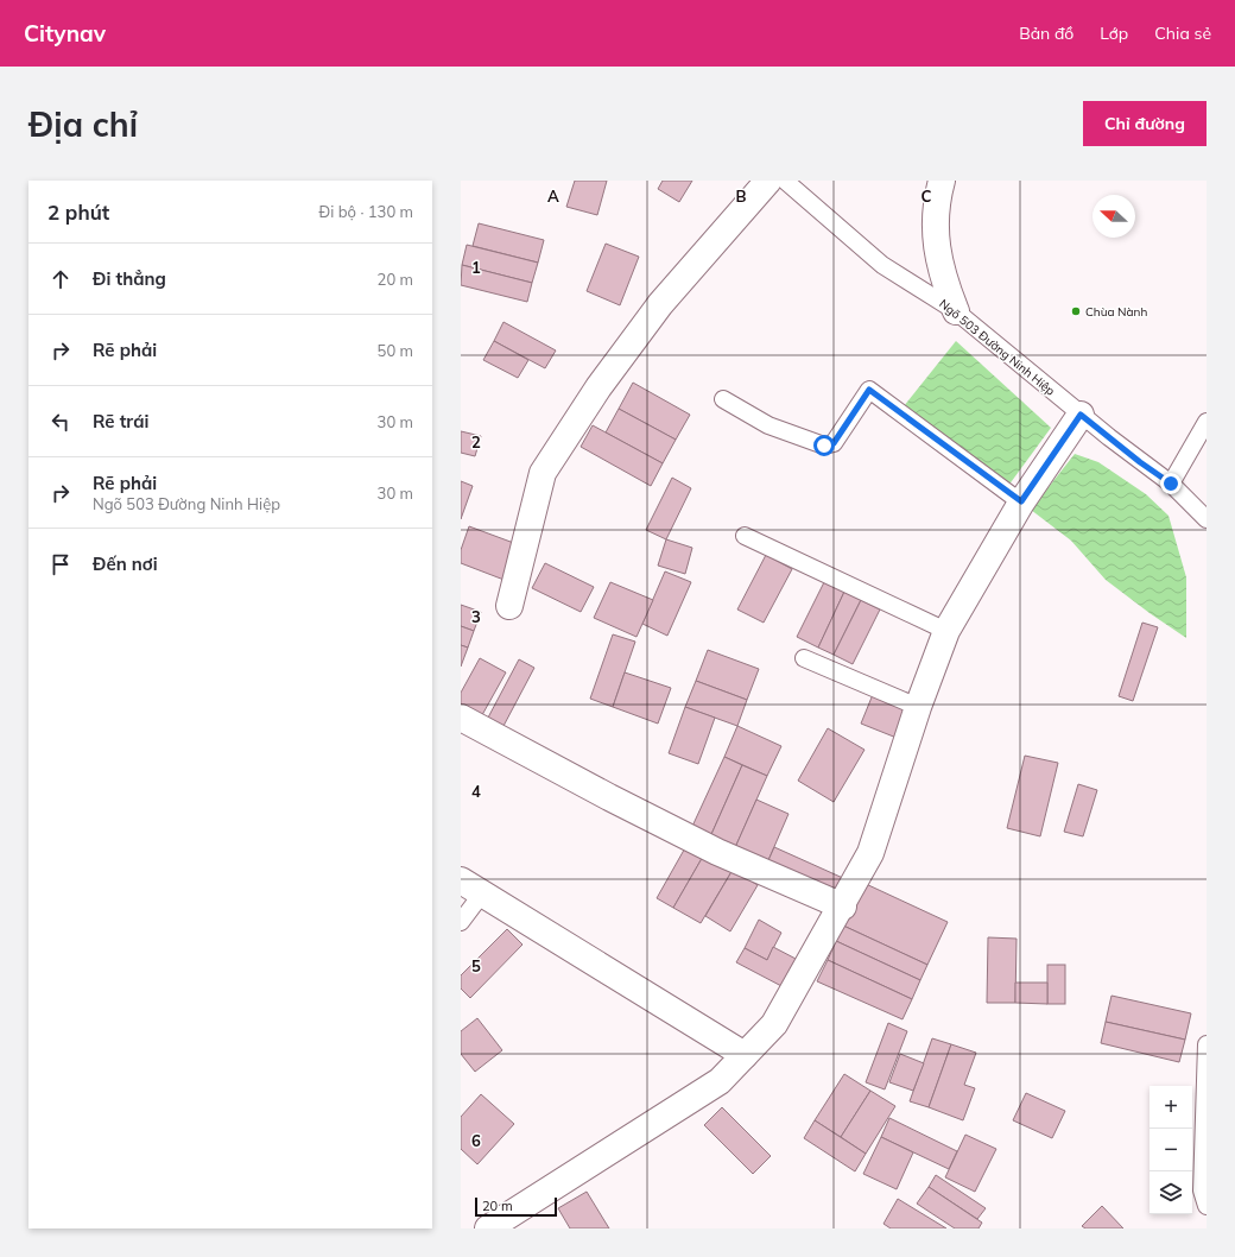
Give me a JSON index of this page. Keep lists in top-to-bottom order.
{
  "streets": {
    "lane": ["Ngõ 503 Đường Ninh Hiệp"]
  },
  "places": ["Chùa Nành"],
  "scale_bar": "20 m",
  "north": "left",
  "page": {
    "header": "Citynav",
    "nav": ["Bản đồ", "Lớp", "Chia sẻ"],
    "buttons": "Chỉ đường",
    "title": "Địa chỉ",
    "heading": ["2 phút", "Đi bộ · 130 m"],
    "list": [
      ["Đi thẳng", "20 m"],
      ["Rẽ phải", "50 m"],
      ["Rẽ trái", "30 m"],
      ["Rẽ phải", "Ngõ 503 Đường Ninh Hiệp", "30 m"],
      "Đến nơi"
    ],
    "map_buttons": ["+", "−"],
    "scale": "20 m"
  },
  "grid": {
    "columns": ["A", "B", "C"],
    "rows": [
      "1",
      "2",
      "3",
      "4",
      "5",
      "6"
    ]
  }
}
